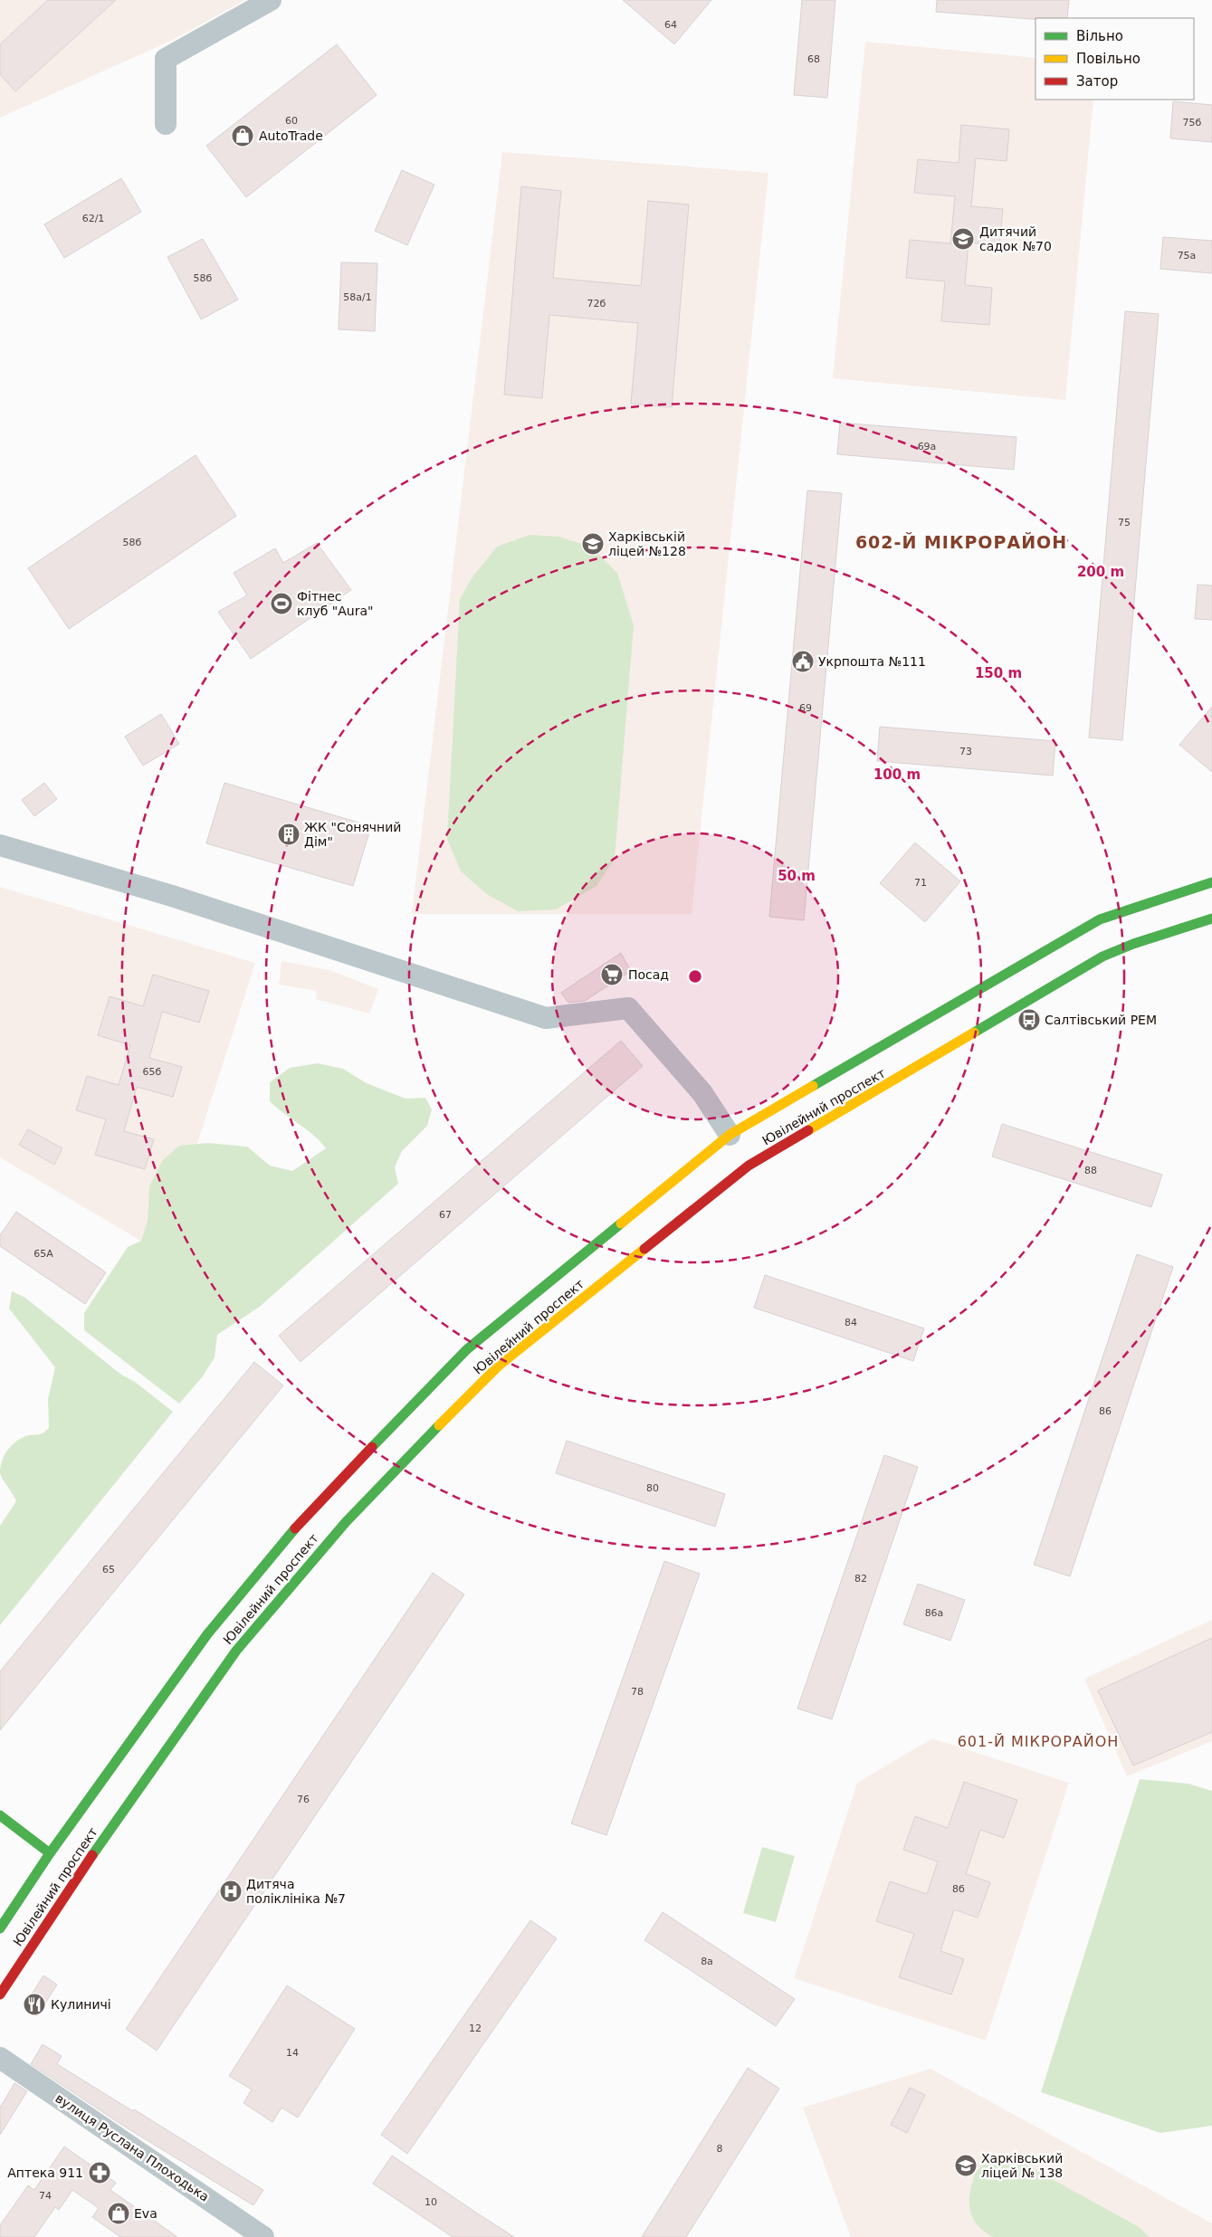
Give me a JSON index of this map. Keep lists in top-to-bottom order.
{
  "streets": {
    "main road": ["Ювілейний проспект"],
    "street": ["вулиця Руслана Плоходька"]
  },
  "districts": ["602-Й МІКРОРАЙОН", "601-Й МІКРОРАЙОН"],
  "places": {
    "shop": ["AutoTrade", "Eva"],
    "school or university": ["Дитячий садок №70", "Харківській ліцей №128", "Харківський ліцей № 138"],
    "sports": ["Фітнес клуб \"Aura\""],
    "public building": ["Укрпошта №111"],
    "building": ["ЖК \"Сонячний Дім\""],
    "supermarket": ["Посад"],
    "bus stop": ["Салтівський РЕМ"],
    "hospital": ["Дитяча поліклініка №7"],
    "restaurant": ["Кулиничі"],
    "pharmacy": ["Аптека 911"]
  },
  "house_numbers": [
    "64",
    "68",
    "60",
    "75б",
    "62/1",
    "75а",
    "58б",
    "58а/1",
    "72б",
    "69а",
    "75",
    "58б",
    "69",
    "73",
    "71",
    "65б",
    "88",
    "67",
    "65А",
    "84",
    "86",
    "80",
    "65",
    "82",
    "86а",
    "78",
    "76",
    "8б",
    "8а",
    "12",
    "14",
    "8",
    "74",
    "10"
  ],
  "legend": ["Вільно", "Повільно", "Затор"],
  "rings": [
    "200 m",
    "150 m",
    "100 m",
    "50 m"
  ]
}
